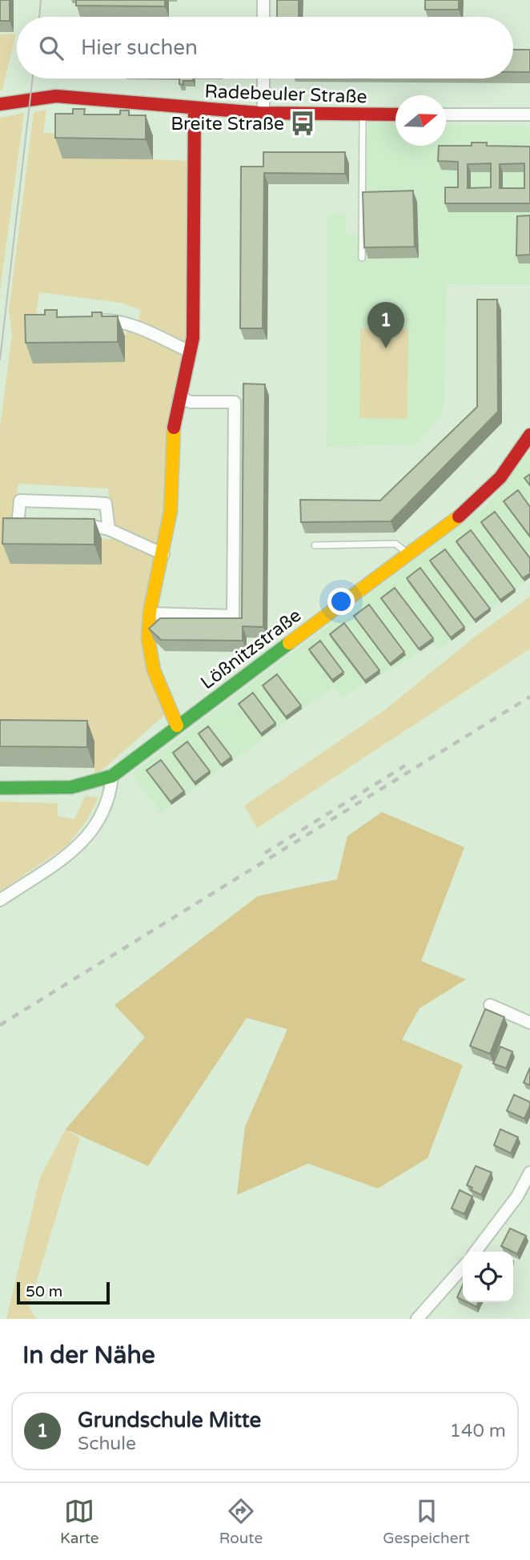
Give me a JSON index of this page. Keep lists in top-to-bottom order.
{
  "streets": {
    "street": ["Radebeuler Straße", "Lößnitzstraße"]
  },
  "places": {
    "bus stop": ["Breite Straße"]
  },
  "scale_bar": "50 m",
  "north": "right",
  "page": {
    "search": "Hier suchen",
    "pins": "1",
    "scale": "50 m",
    "heading": "In der Nähe",
    "list": [
      {
        "mark": "1",
        "name": "Grundschule Mitte",
        "note": "Schule",
        "value": "140 m"
      }
    ],
    "nav": ["Karte", "Route", "Gespeichert"]
  }
}
